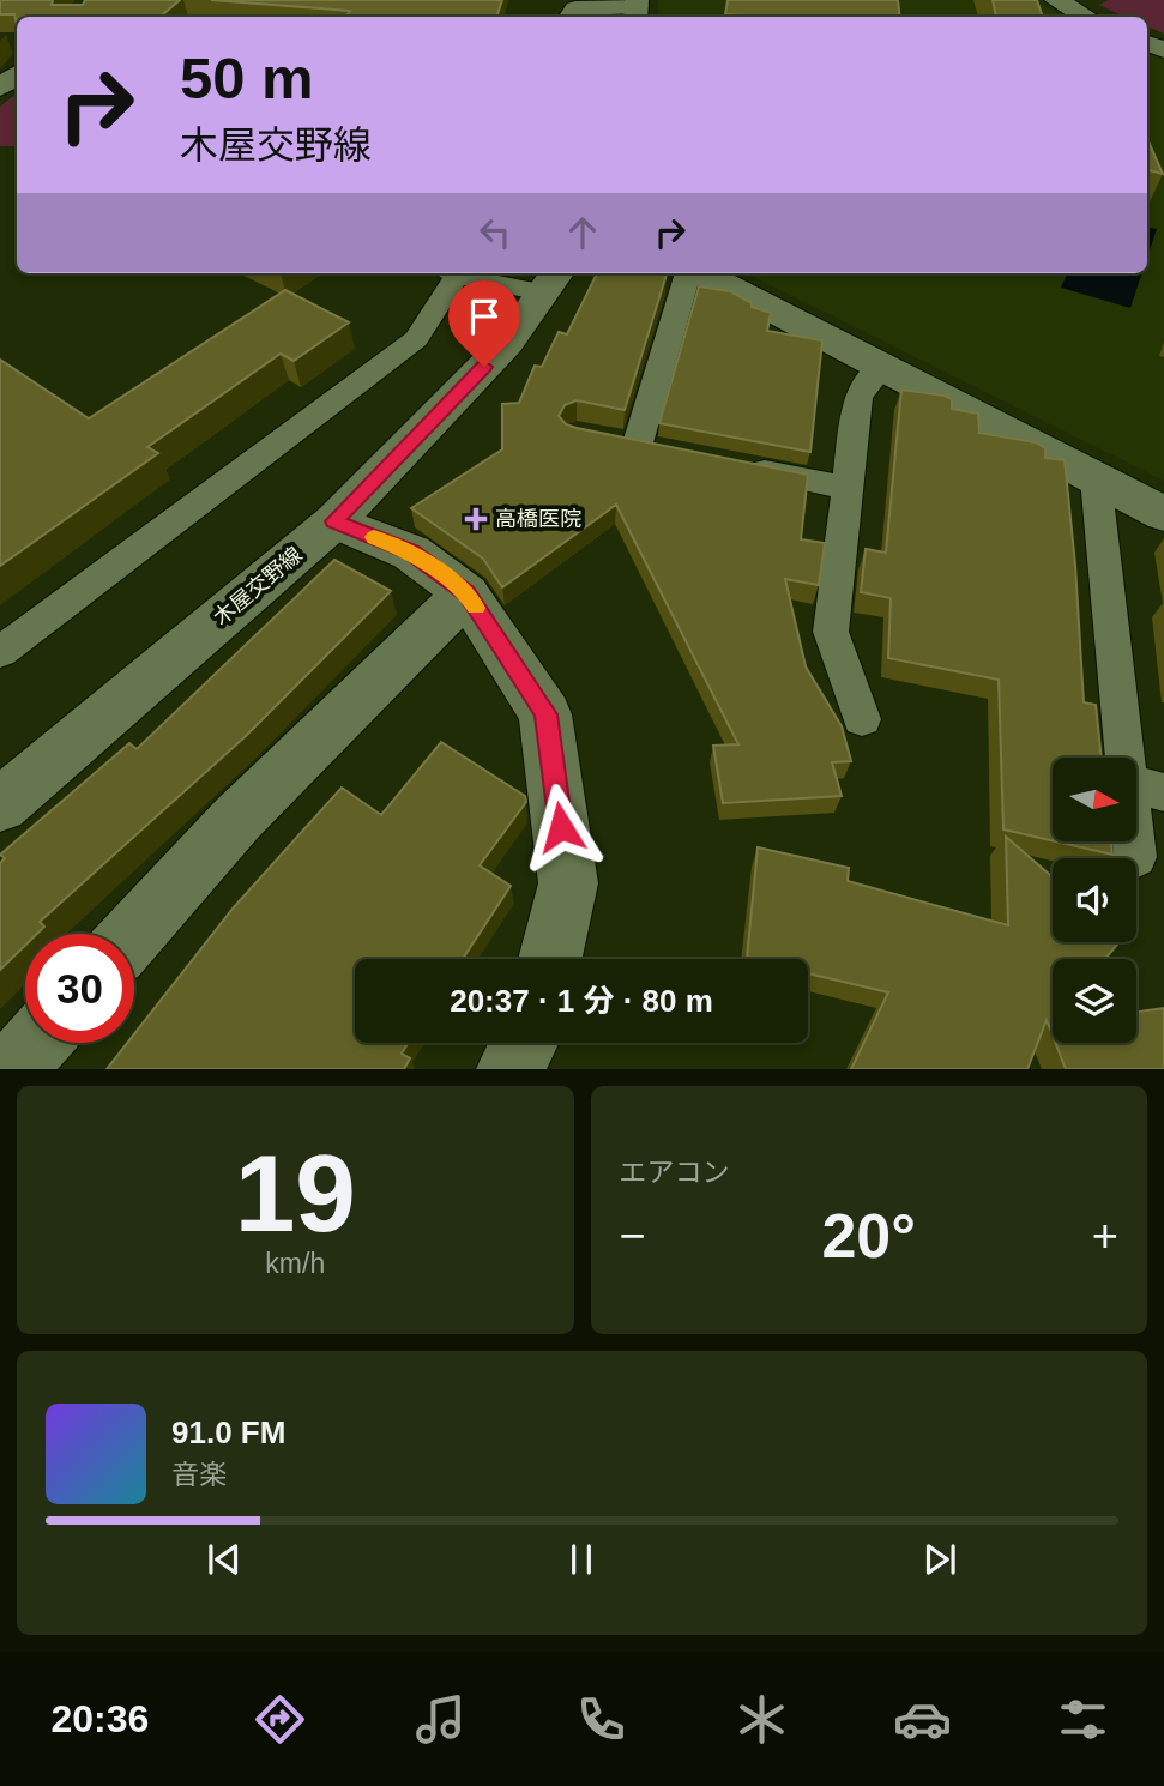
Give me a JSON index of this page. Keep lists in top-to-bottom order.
{
  "streets": {
    "street": ["木屋交野線"]
  },
  "places": {
    "health": ["高橋医院"]
  },
  "north": "right",
  "page": {
    "turn": ["50 m", "木屋交野線"],
    "limit": "30",
    "trip": "20:37 · 1 分 · 80 m",
    "tile": [
      ["19", "km/h"],
      "エアコン"
    ],
    "heat": ["−", "20°", "+"],
    "song": ["91.0 FM", "音楽"],
    "tabs": "20:36"
  }
}
